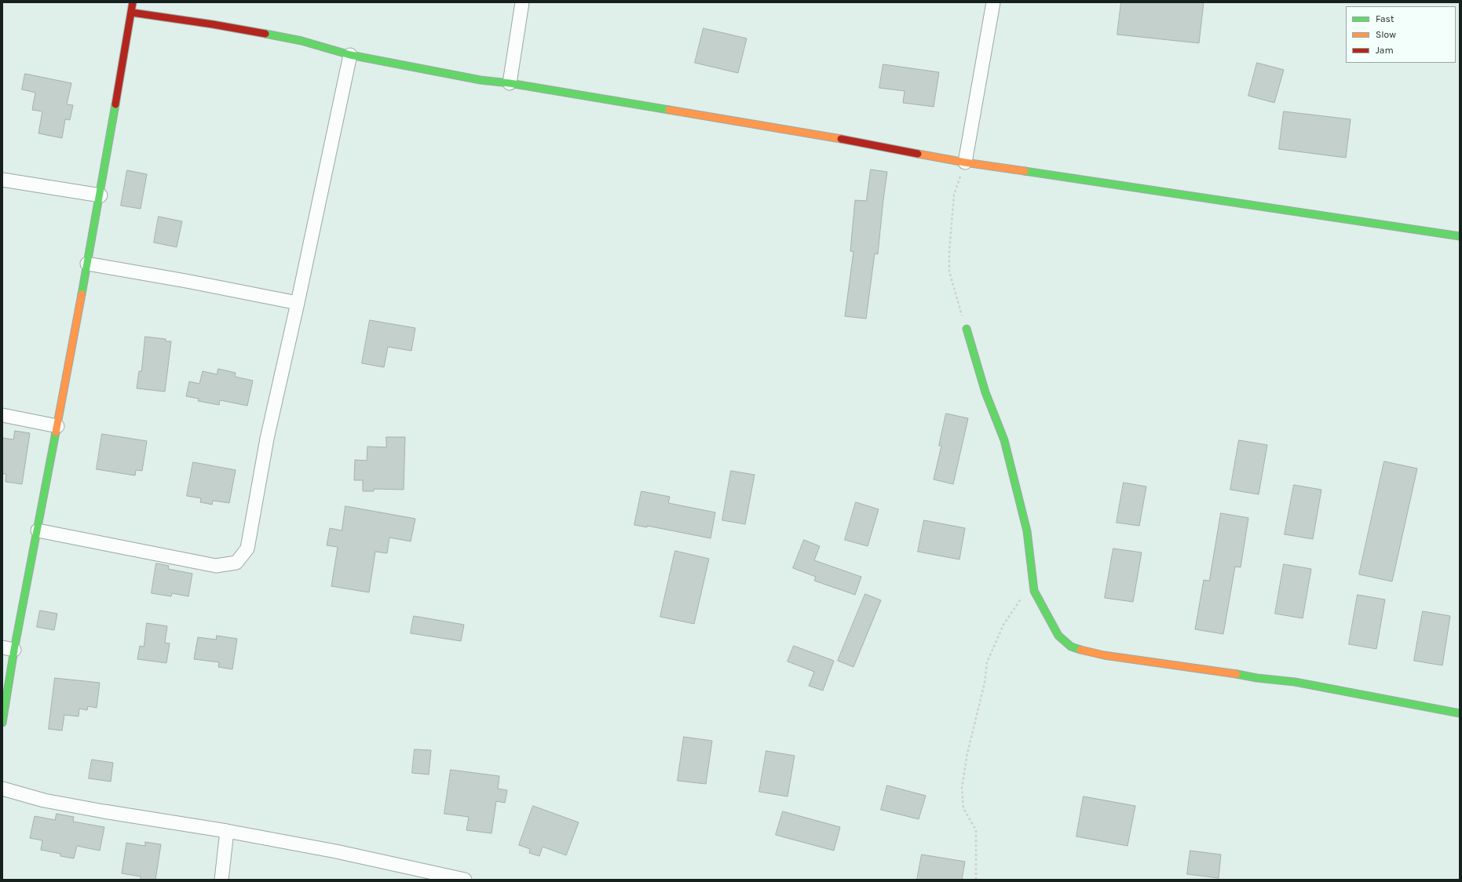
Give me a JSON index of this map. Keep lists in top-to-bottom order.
{
  "legend": ["Fast", "Slow", "Jam"]
}
